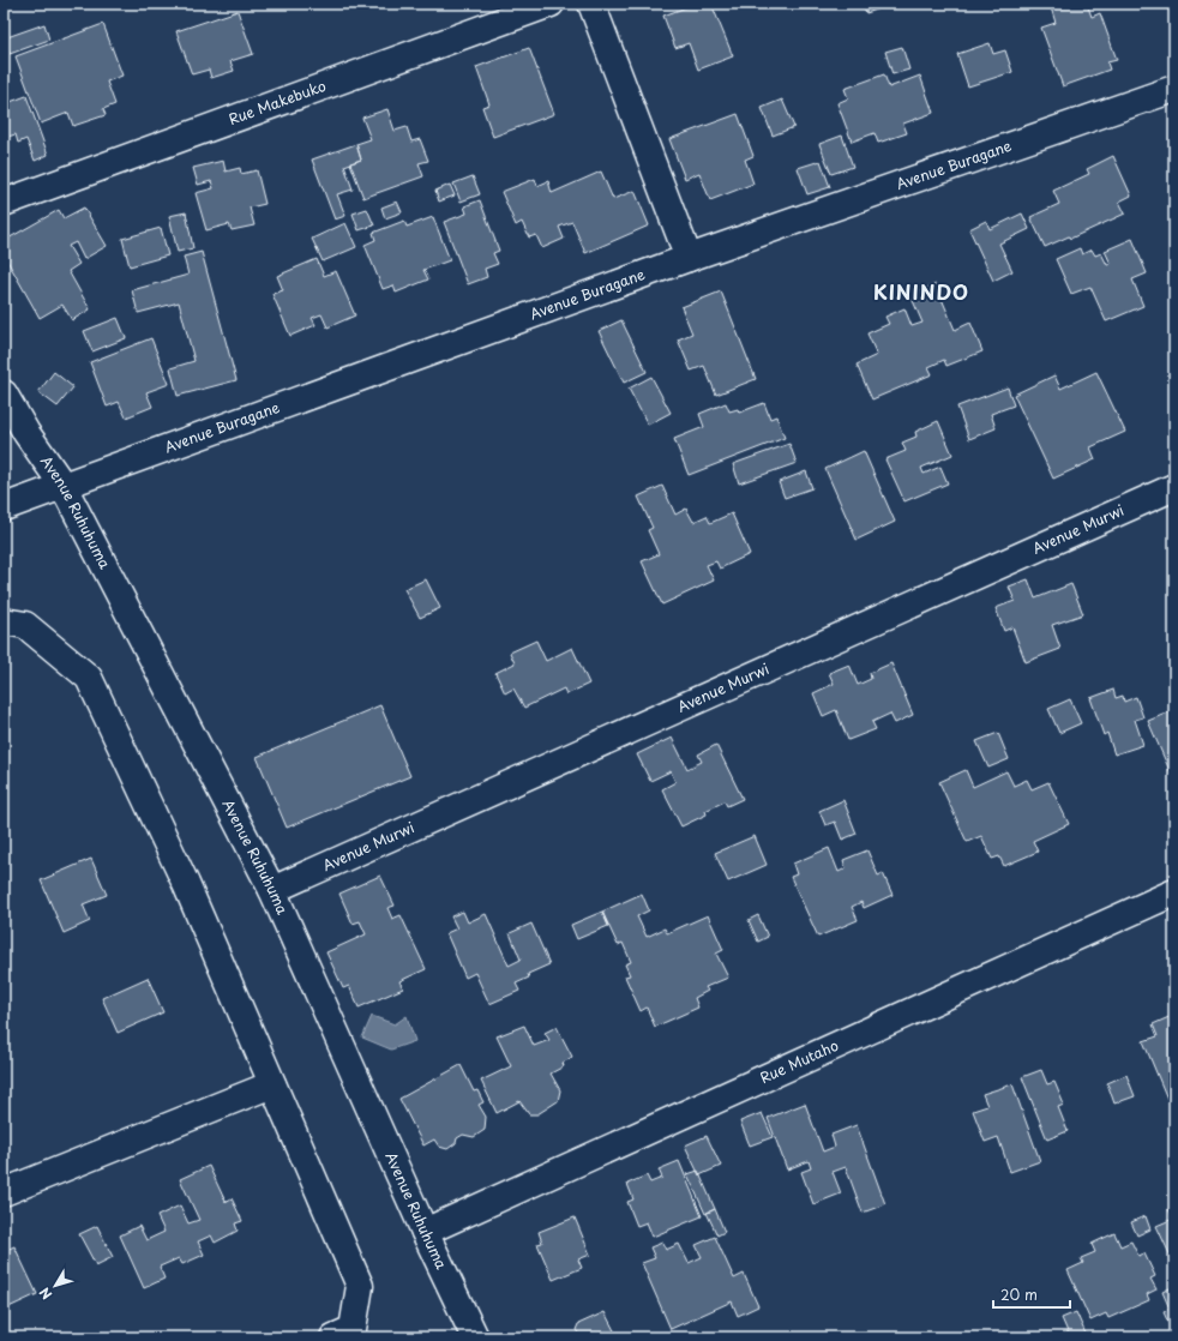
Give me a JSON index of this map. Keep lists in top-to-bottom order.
{
  "streets": {
    "street": [
      "Rue Makebuko",
      "Avenue Buragane",
      "Avenue Ruhuhuma",
      "Avenue Murwi",
      "Rue Mutaho"
    ]
  },
  "crossings": [
    ["Avenue Buragane", "Avenue Ruhuhuma"],
    ["Avenue Ruhuhuma", "Avenue Murwi"],
    ["Avenue Ruhuhuma", "Rue Mutaho"]
  ],
  "districts": ["KININDO"],
  "scale_bar": "20 m",
  "north": "bottom left"
}
